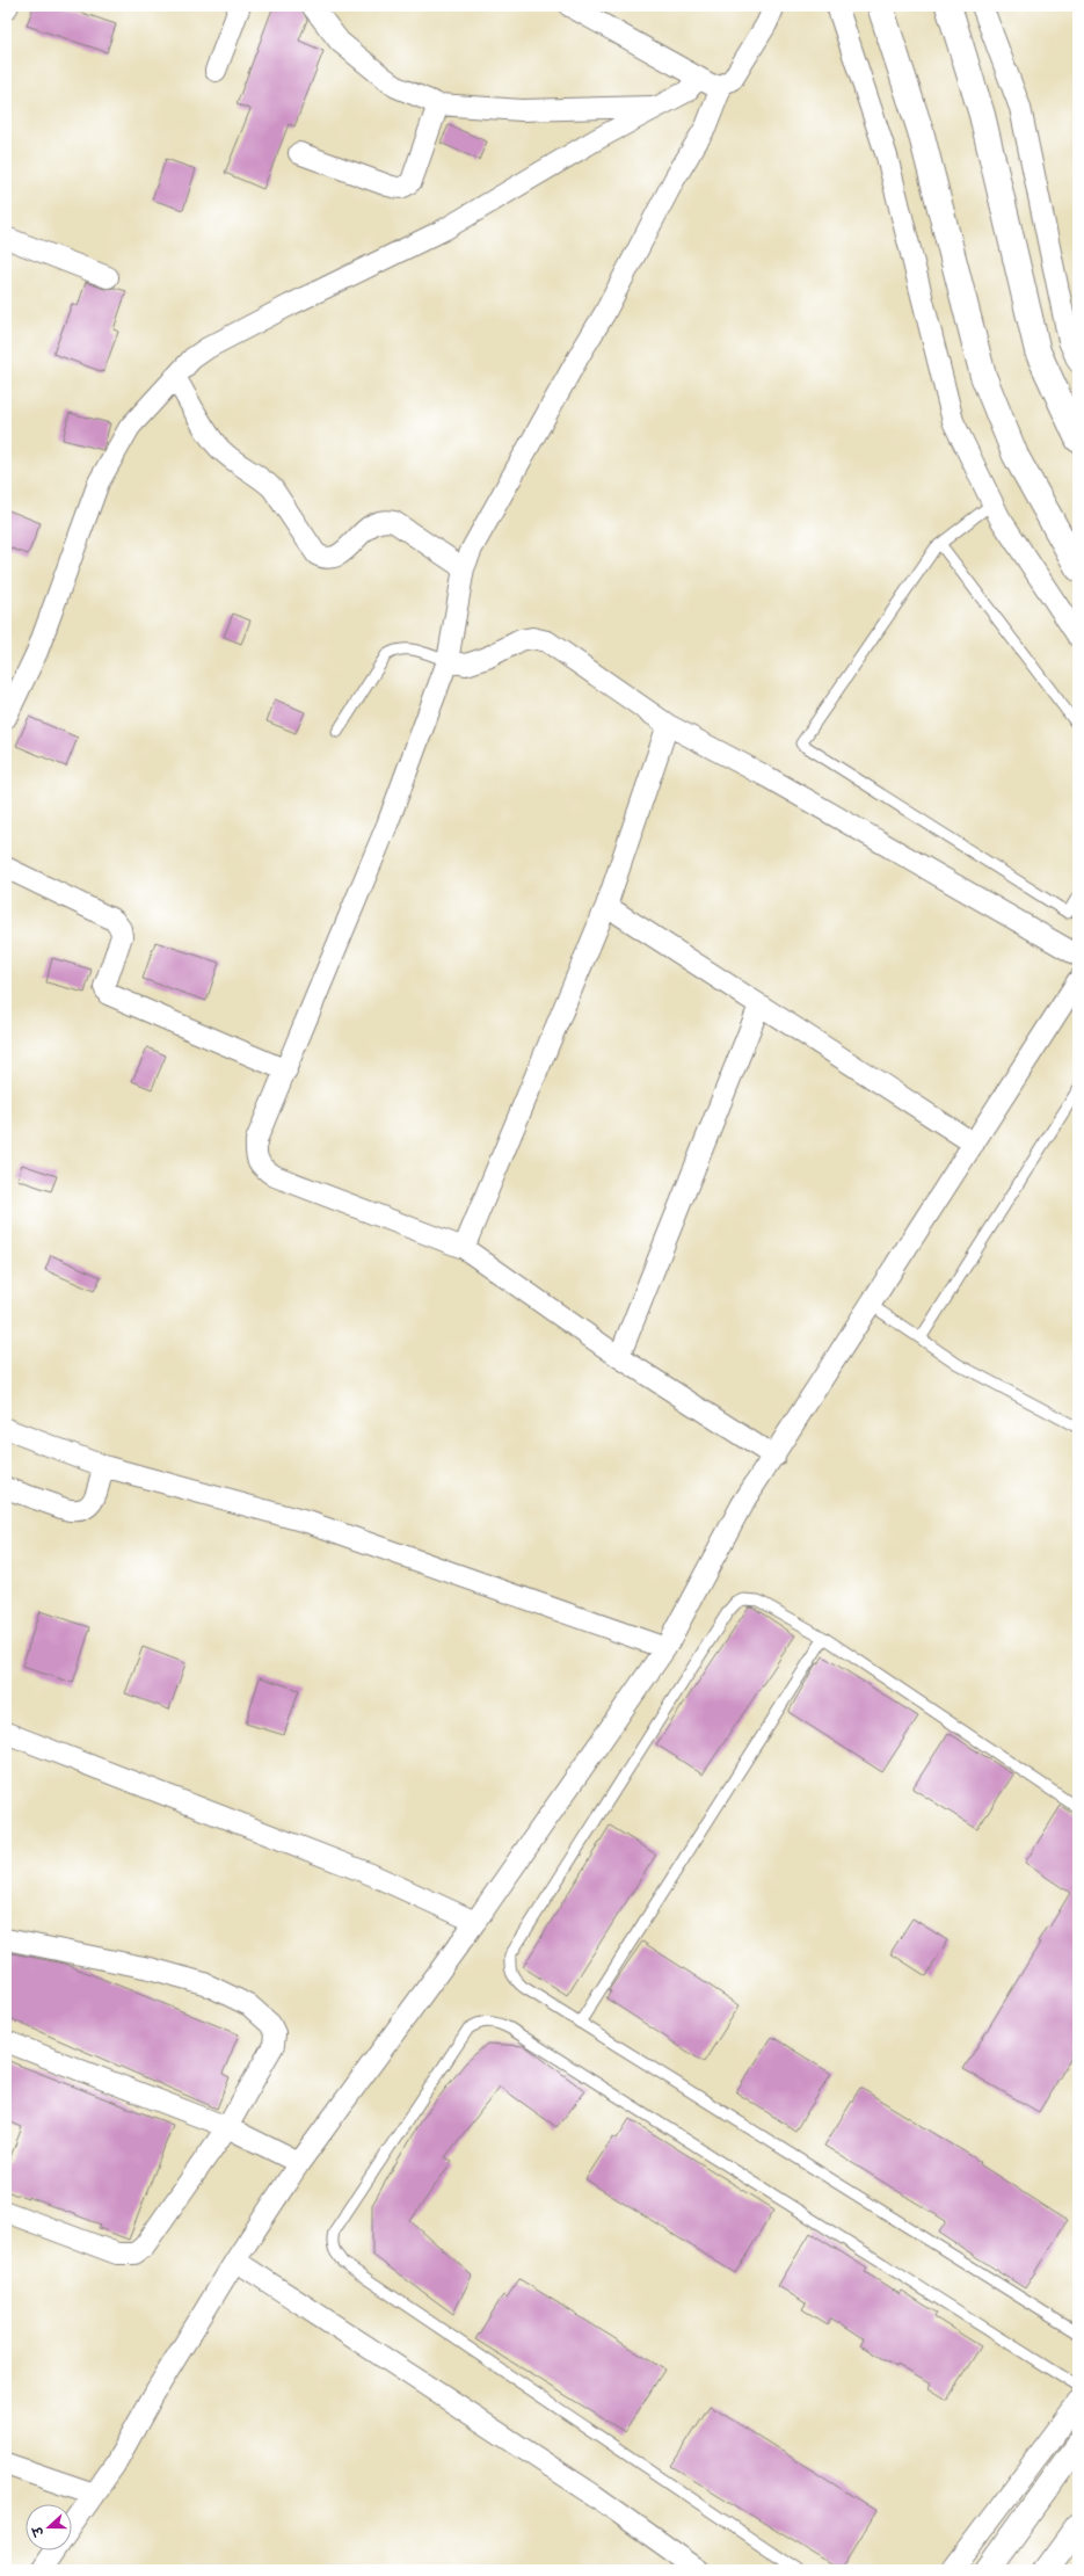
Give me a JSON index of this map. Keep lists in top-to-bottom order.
{
  "north": "left"
}
